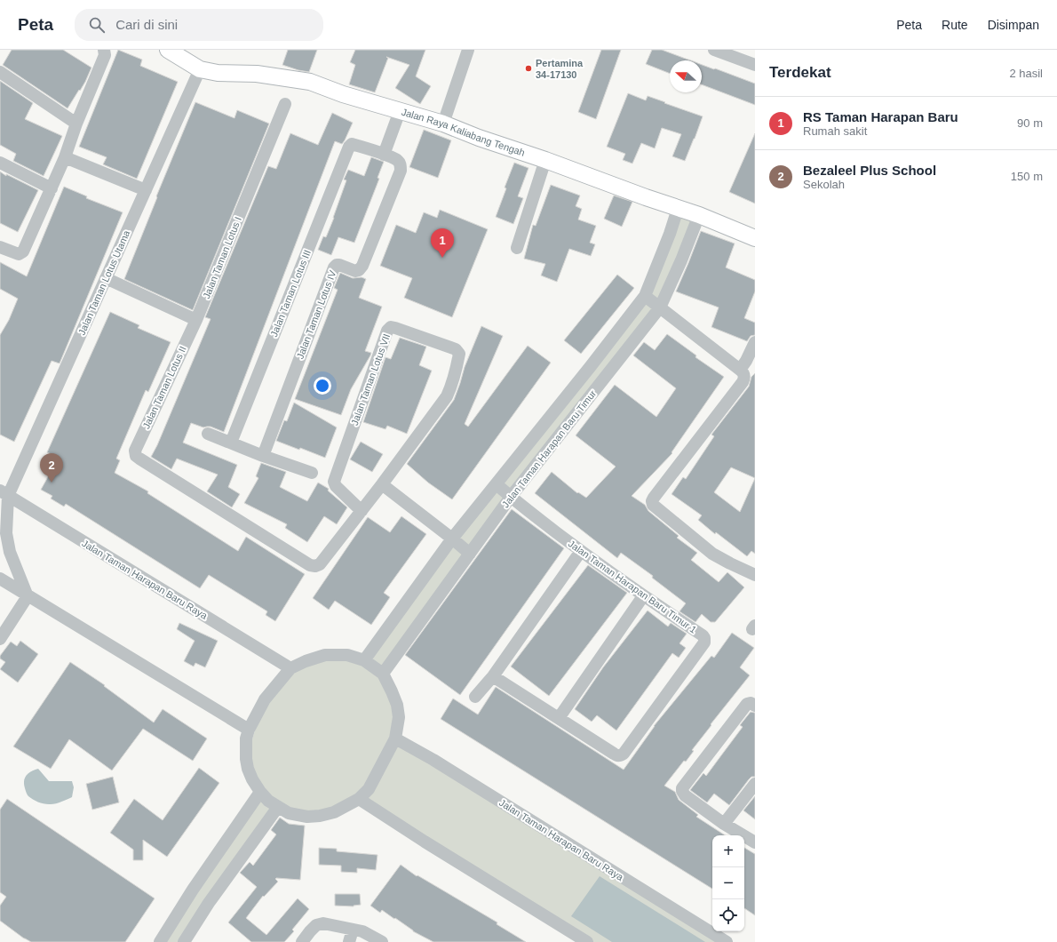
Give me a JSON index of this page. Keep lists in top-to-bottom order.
{
  "streets": {
    "main road": ["Jalan Raya Kaliabang Tengah"],
    "street": [
      "Jalan Taman Lotus I",
      "Jalan Taman Lotus Utama",
      "Jalan Taman Lotus III",
      "Jalan Taman Lotus IV",
      "Jalan Taman Lotus VII",
      "Jalan Taman Lotus II",
      "Jalan Taman Harapan Baru Timur",
      "Jalan Taman Harapan Baru Raya",
      "Jalan Taman Harapan Baru Timur 1"
    ]
  },
  "crossings": [
    ["Jalan Raya Kaliabang Tengah", "Jalan Taman Lotus Utama"],
    ["Jalan Raya Kaliabang Tengah", "Jalan Taman Harapan Baru Timur"],
    ["Jalan Taman Lotus I", "Jalan Taman Lotus II"],
    ["Jalan Taman Lotus Utama", "Jalan Taman Harapan Baru Raya"],
    ["Jalan Taman Lotus III", "Jalan Taman Lotus IV"],
    ["Jalan Taman Lotus VII", "Jalan Taman Lotus II"],
    ["Jalan Taman Harapan Baru Timur", "Jalan Taman Harapan Baru Timur 1"]
  ],
  "places": ["Pertamina 34-17130"],
  "north": "left",
  "page": {
    "header": "Peta",
    "search": "Cari di sini",
    "nav": ["Peta", "Rute", "Disimpan"],
    "heading": ["Terdekat", "2 hasil"],
    "list": [
      {
        "mark": "1",
        "name": "RS Taman Harapan Baru",
        "note": "Rumah sakit",
        "value": "90 m"
      },
      {
        "mark": "2",
        "name": "Bezaleel Plus School",
        "note": "Sekolah",
        "value": "150 m"
      }
    ],
    "pins": ["1", "2"],
    "map_buttons": ["+", "−"]
  }
}
